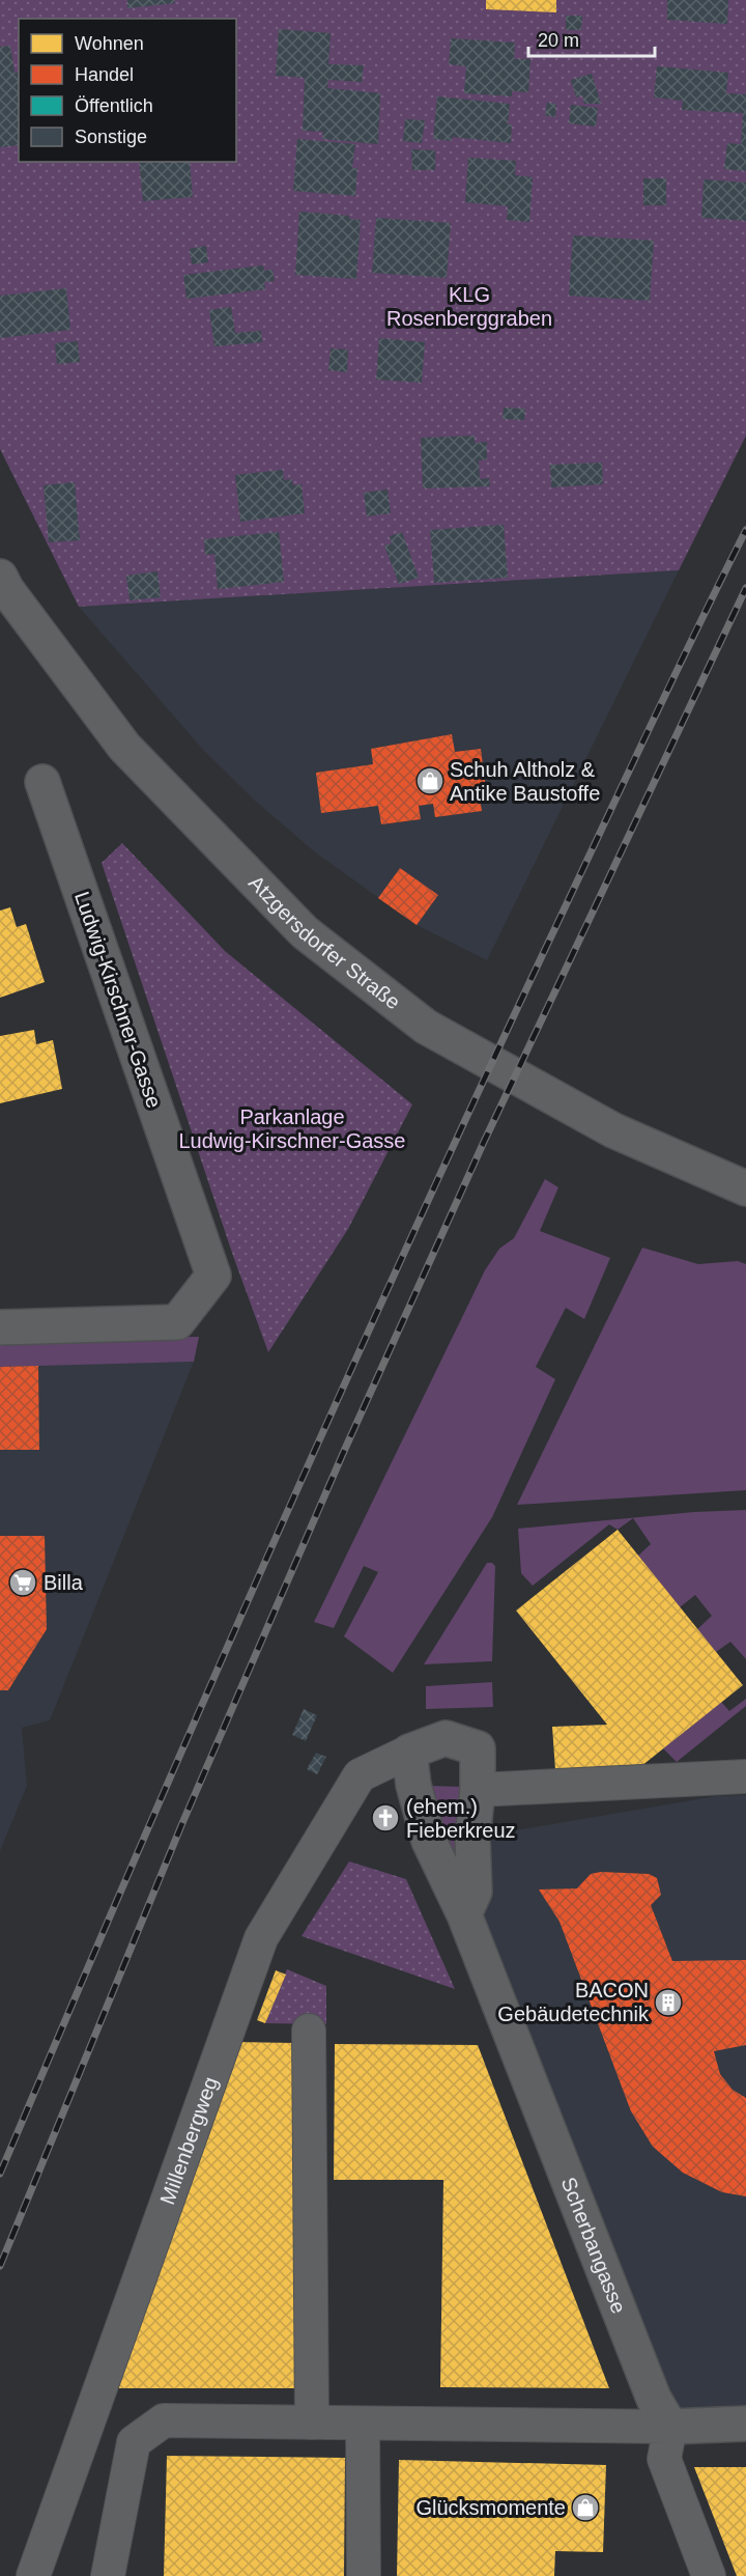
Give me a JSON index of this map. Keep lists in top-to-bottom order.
{
  "streets": {
    "street": [
      "Atzgersdorfer Straße",
      "Ludwig-Kirschner-Gasse",
      "Millenbergweg",
      "Scherbangasse"
    ]
  },
  "crossings": [
    ["Millenbergweg", "Scherbangasse"]
  ],
  "parks": ["KLG Rosenberggraben", "Parkanlage Ludwig-Kirschner-Gasse"],
  "places": {
    "shop": ["Schuh Altholz & Antike Baustoffe", "Glücksmomente"],
    "supermarket": ["Billa"],
    "church": ["(ehem.) Fieberkreuz"],
    "building": ["BACON Gebäudetechnik"]
  },
  "legend": [
    "Wohnen",
    "Handel",
    "Öffentlich",
    "Sonstige"
  ],
  "scale_bar": "20 m"
}
